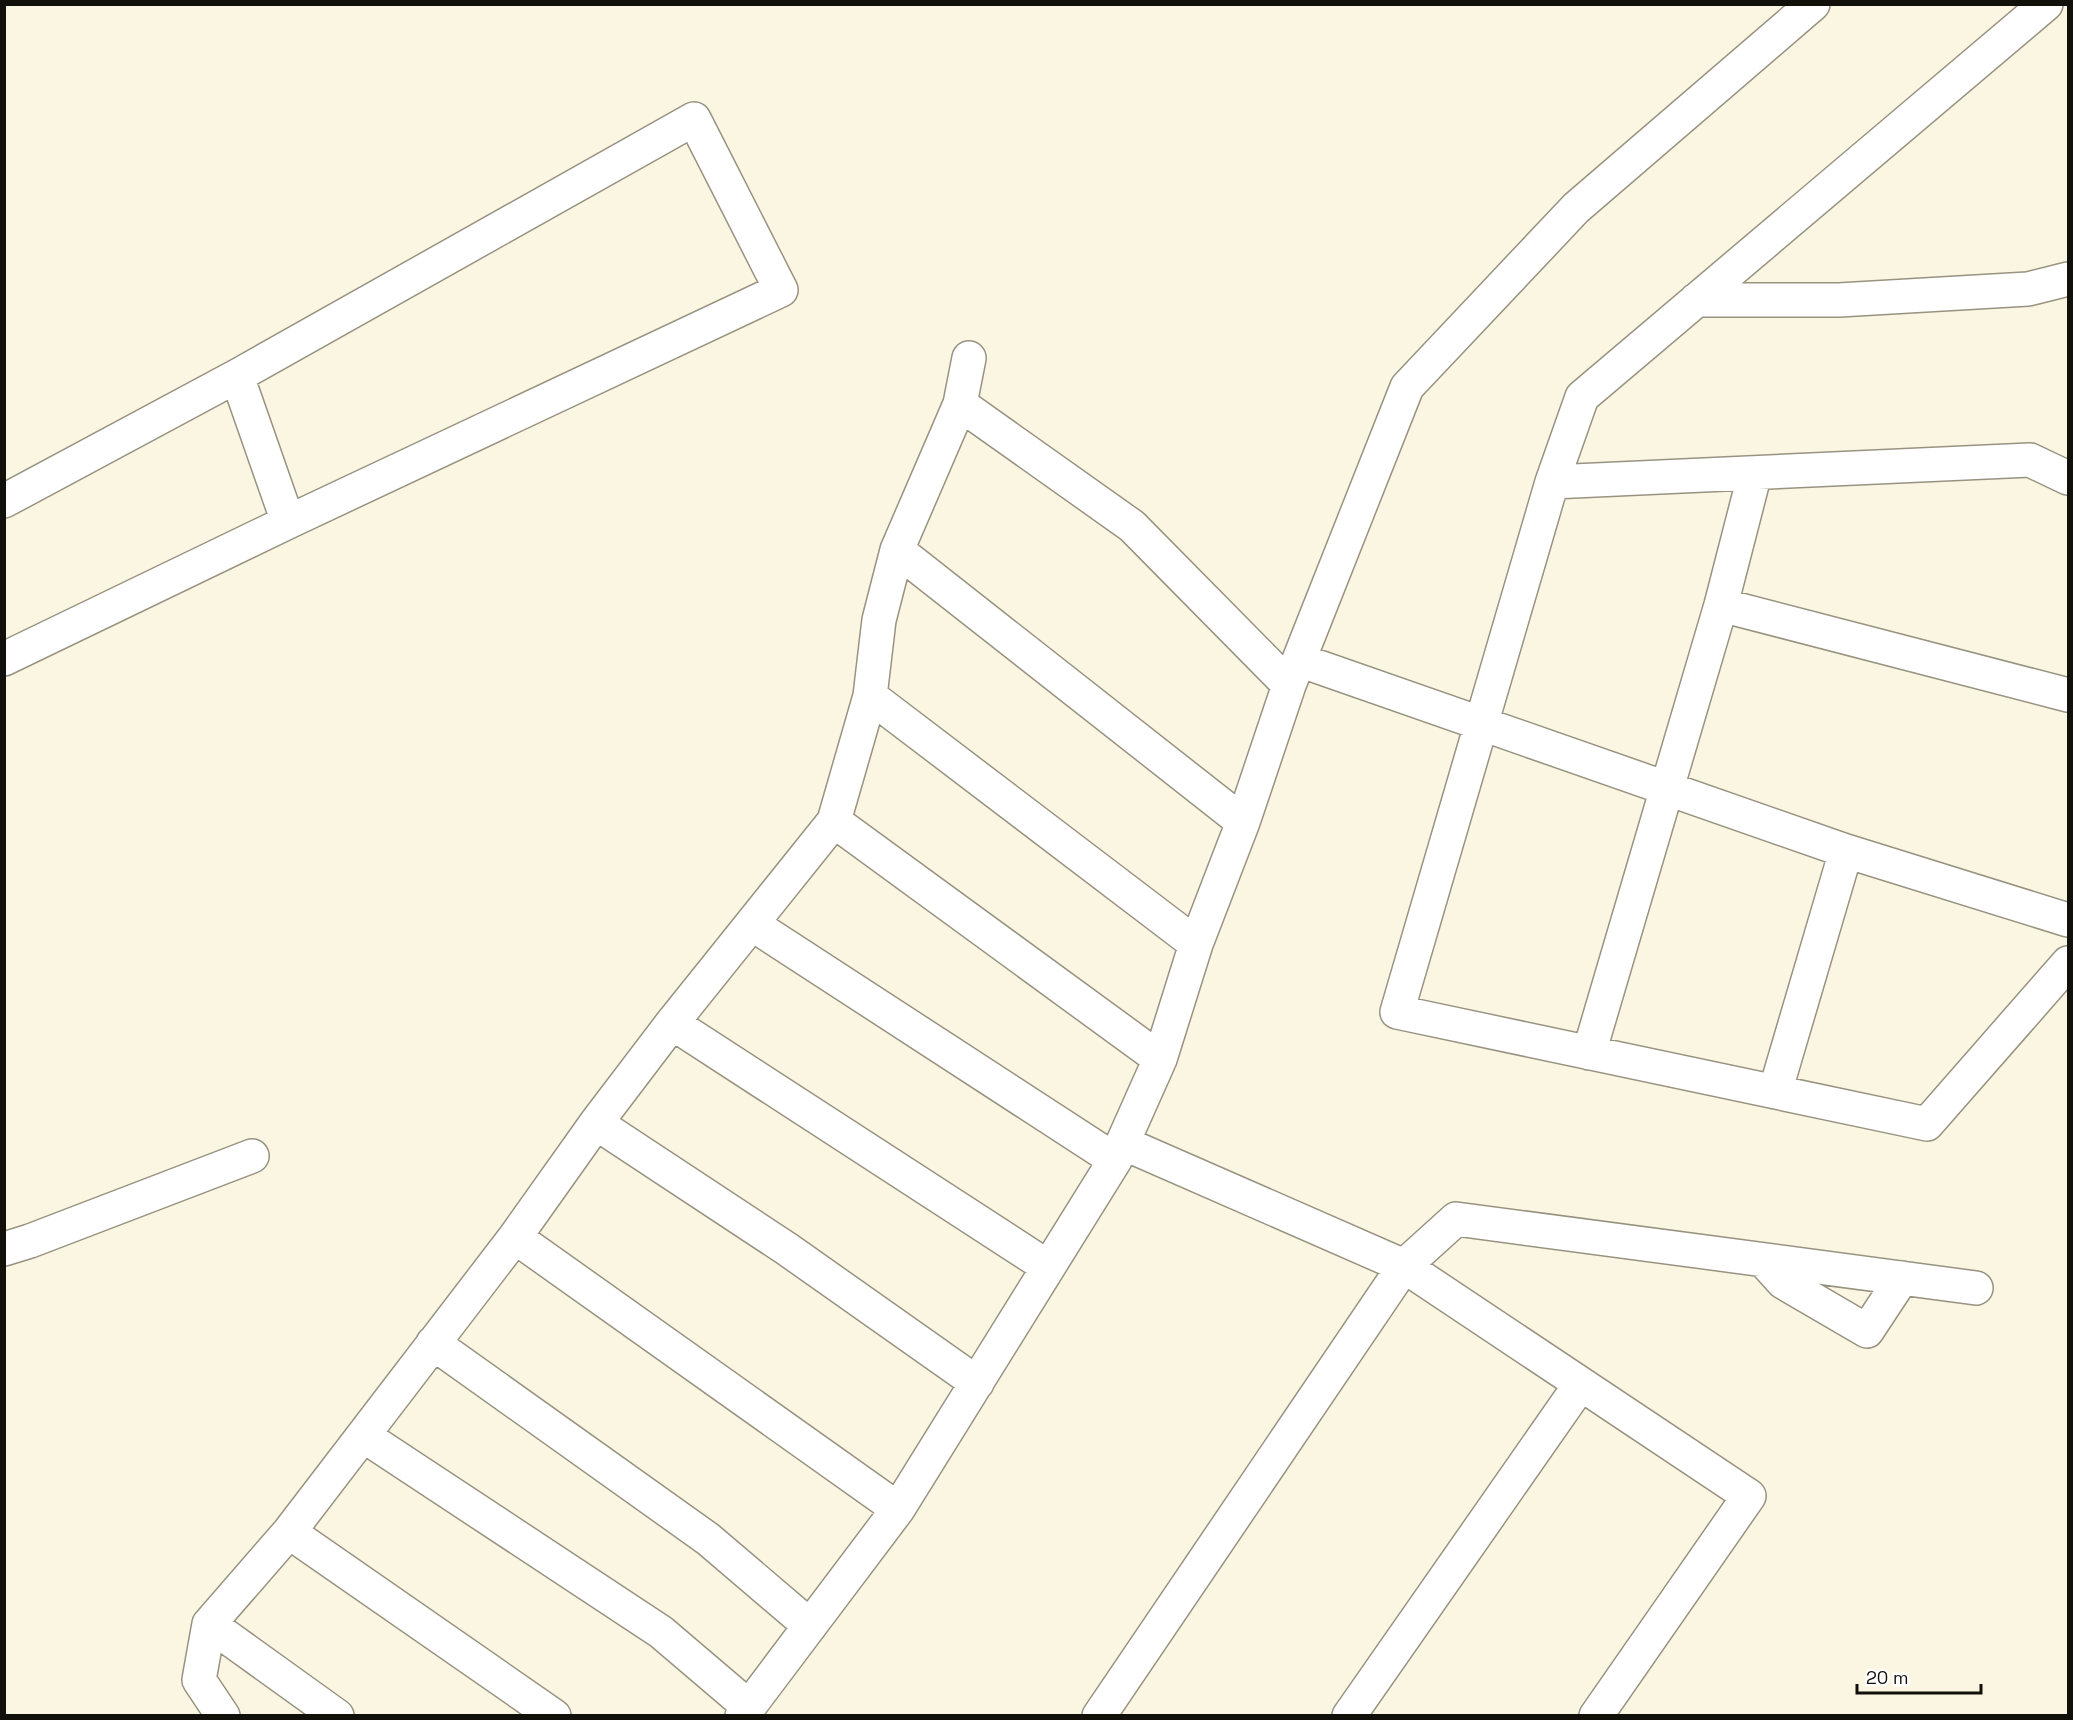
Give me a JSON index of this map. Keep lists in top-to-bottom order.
{
  "scale_bar": "20 m"
}
